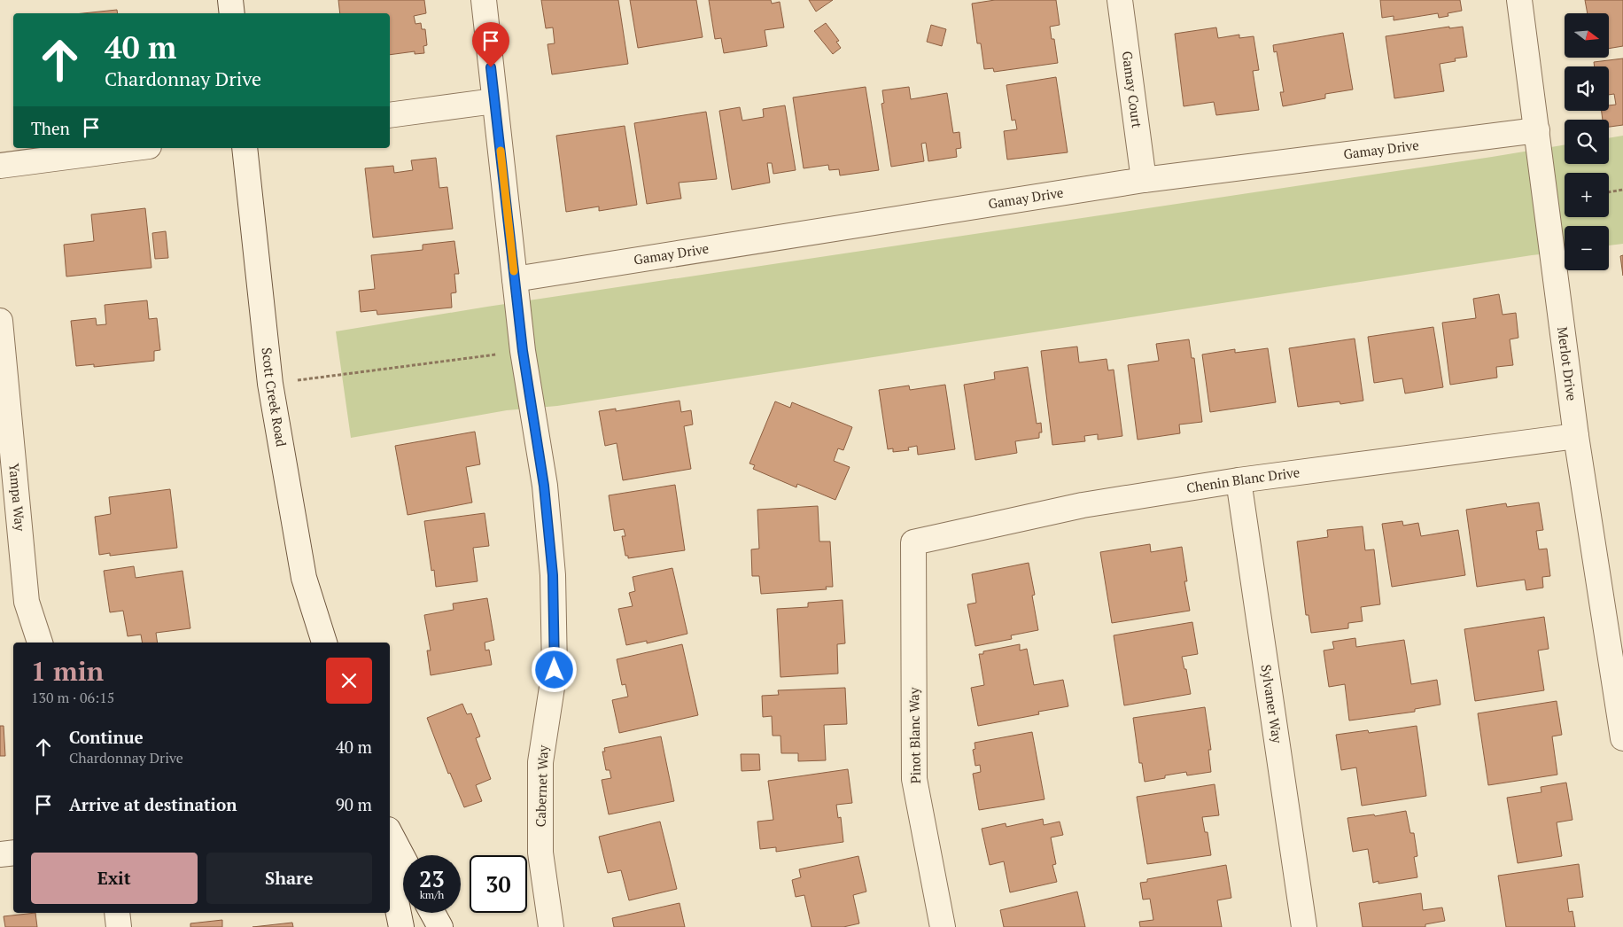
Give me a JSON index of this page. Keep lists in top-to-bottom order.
{
  "streets": {
    "street": [
      "Gamay Court",
      "Gamay Drive",
      "Merlot Drive",
      "Scott Creek Road",
      "Chenin Blanc Drive",
      "Yampa Way",
      "Sylvaner Way",
      "Pinot Blanc Way",
      "Cabernet Way"
    ]
  },
  "crossings": [
    ["Gamay Court", "Gamay Drive"],
    ["Gamay Drive", "Merlot Drive"],
    ["Gamay Drive", "Cabernet Way"],
    ["Merlot Drive", "Chenin Blanc Drive"],
    ["Chenin Blanc Drive", "Sylvaner Way"],
    ["Chenin Blanc Drive", "Pinot Blanc Way"]
  ],
  "north": "right",
  "page": {
    "map_buttons": ["+", "−"],
    "turn": ["40 m", "Chardonnay Drive"],
    "then": "Then",
    "heading": ["1 min", "130 m · 06:15"],
    "list": [
      {
        "name": "Continue",
        "note": "Chardonnay Drive",
        "value": "40 m"
      },
      {
        "name": "Arrive at destination",
        "value": "90 m"
      }
    ],
    "buttons": ["Exit", "Share"],
    "speed": "23 km/h",
    "limit": "30"
  }
}
